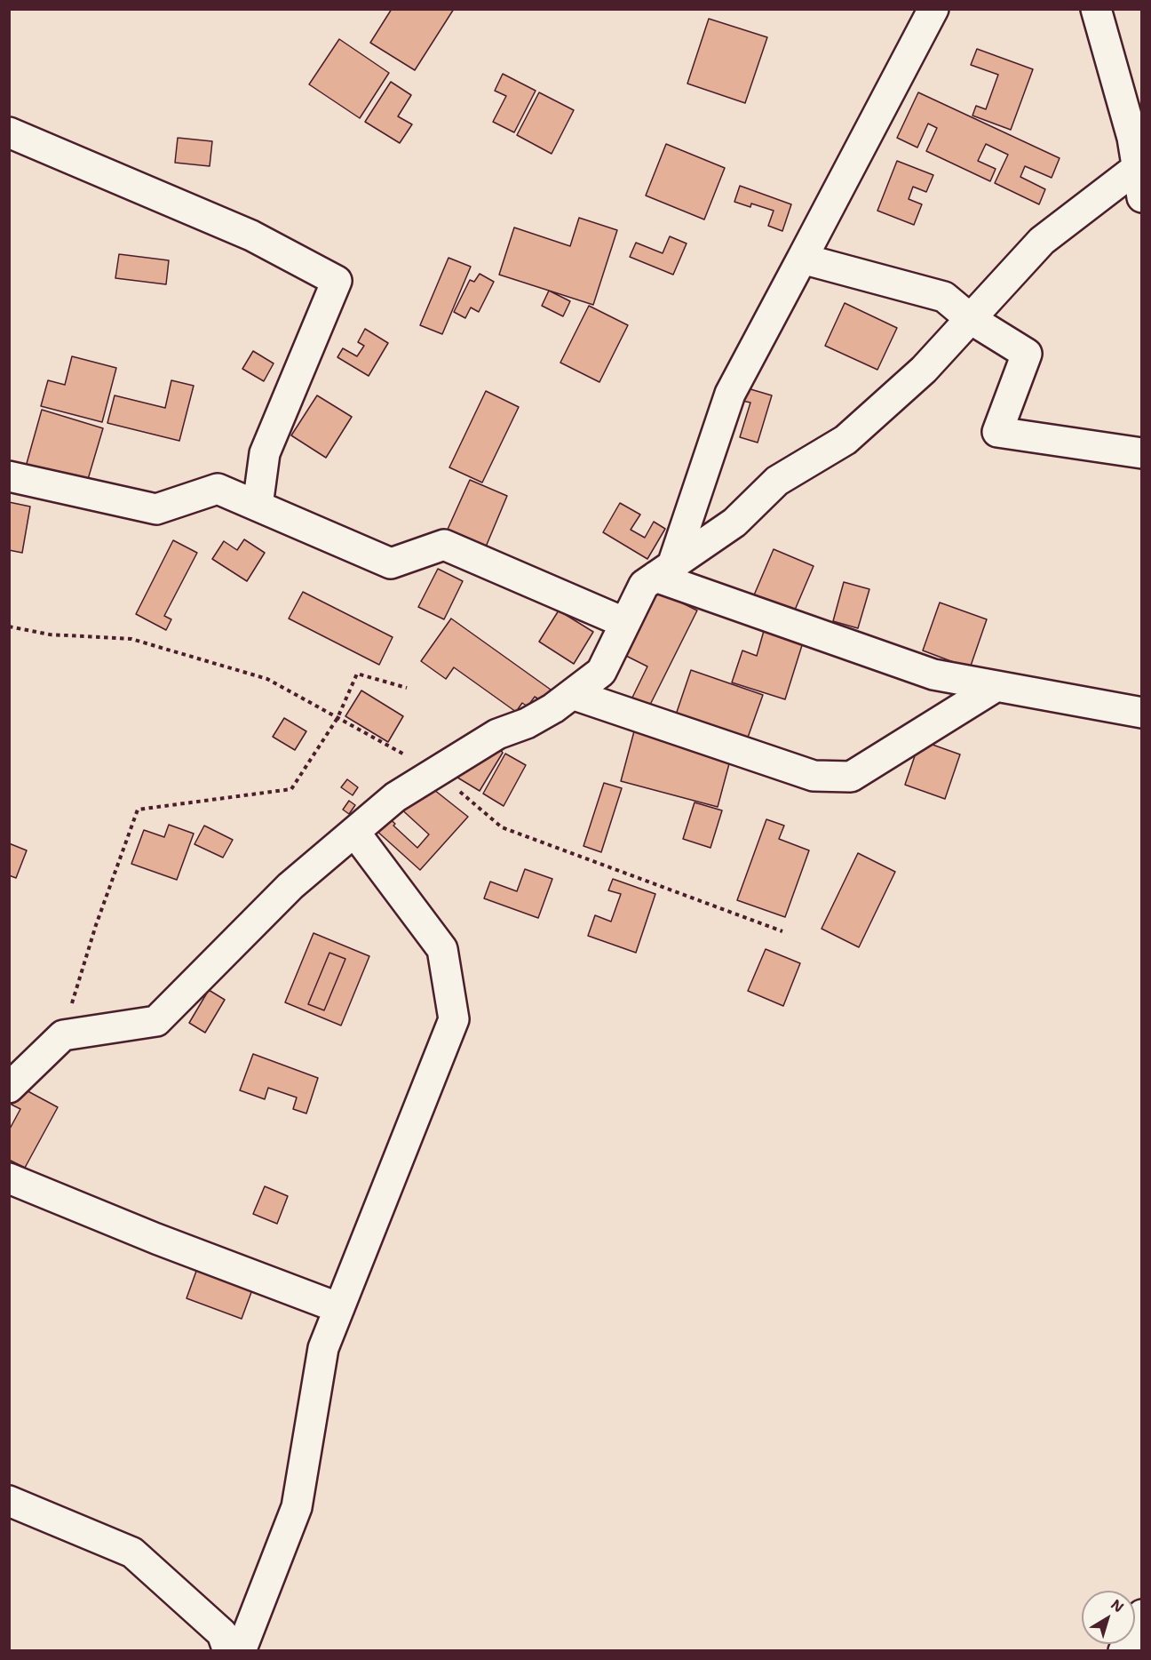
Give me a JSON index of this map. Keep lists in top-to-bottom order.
{
  "north": "top right"
}
